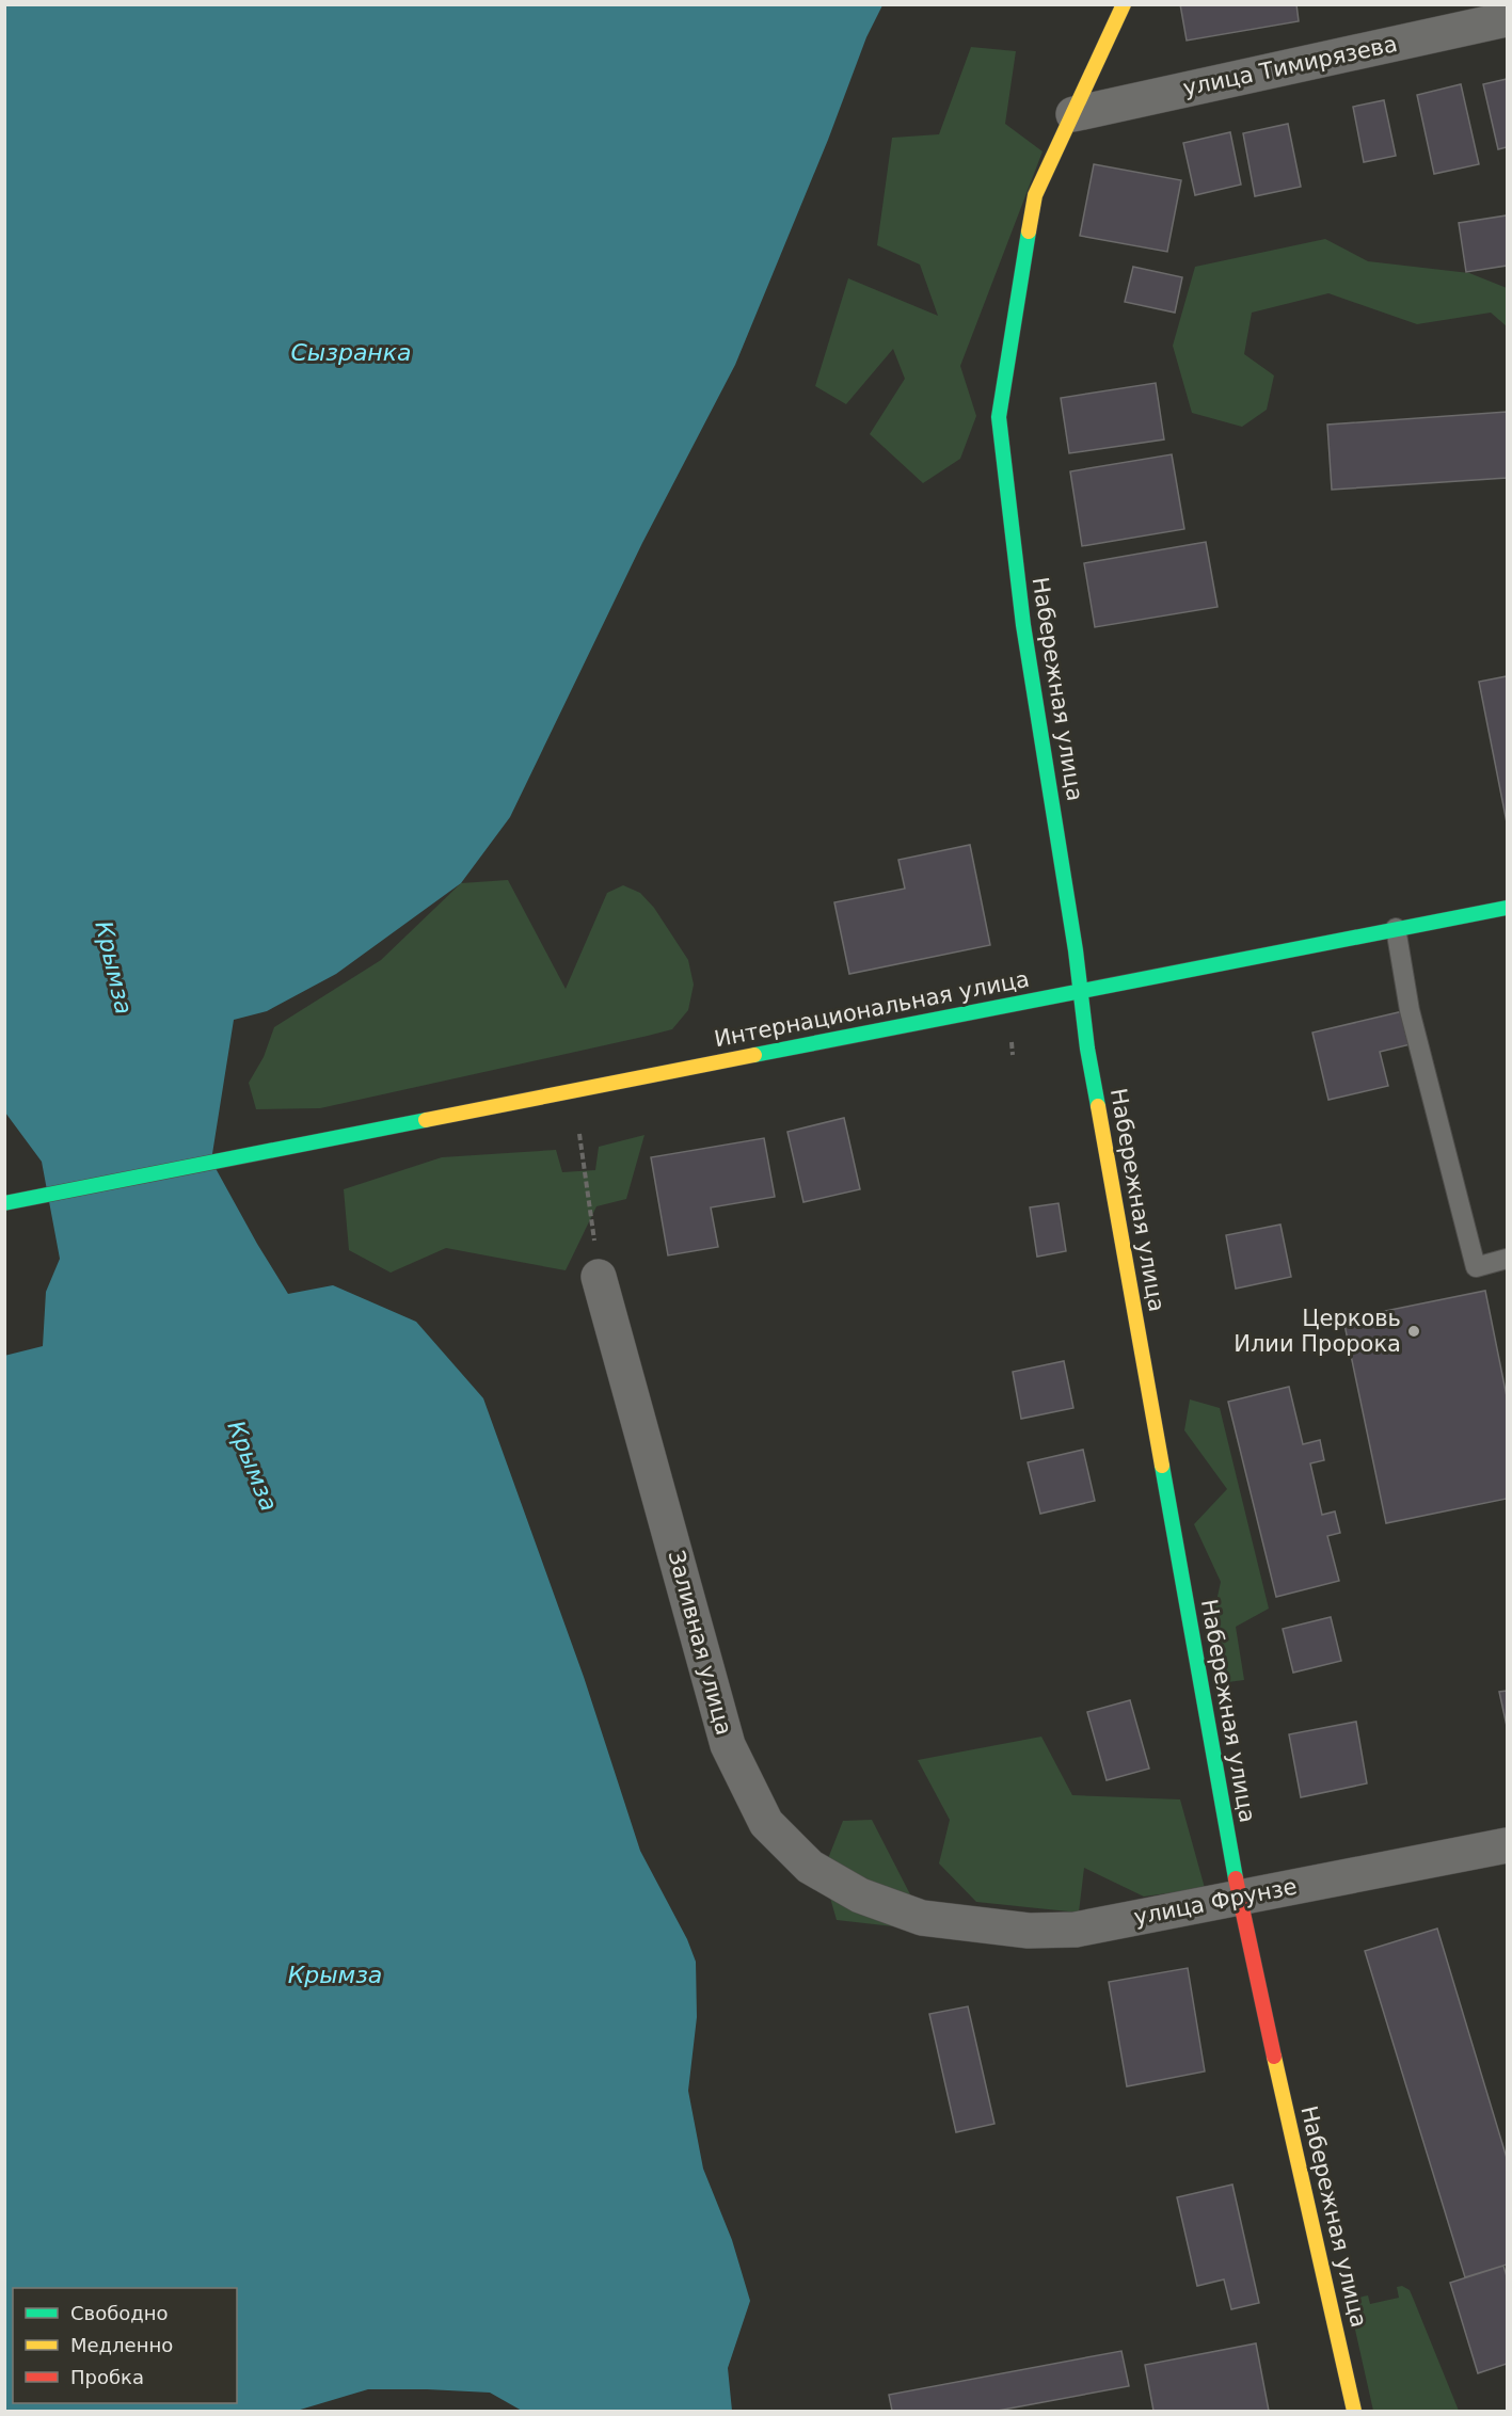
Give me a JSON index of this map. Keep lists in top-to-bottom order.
{
  "streets": {
    "street": [
      "улица Тимирязева",
      "Набережная улица",
      "Интернациональная улица",
      "Заливная улица",
      "улица Фрунзе"
    ]
  },
  "crossings": [
    ["улица Тимирязева", "Набережная улица"],
    ["Набережная улица", "Интернациональная улица"],
    ["Набережная улица", "улица Фрунзе"],
    ["Заливная улица", "улица Фрунзе"]
  ],
  "water": ["Сызранка", "Крымза"],
  "places": ["Церковь Илии Пророка"],
  "legend": ["Свободно", "Медленно", "Пробка"]
}
